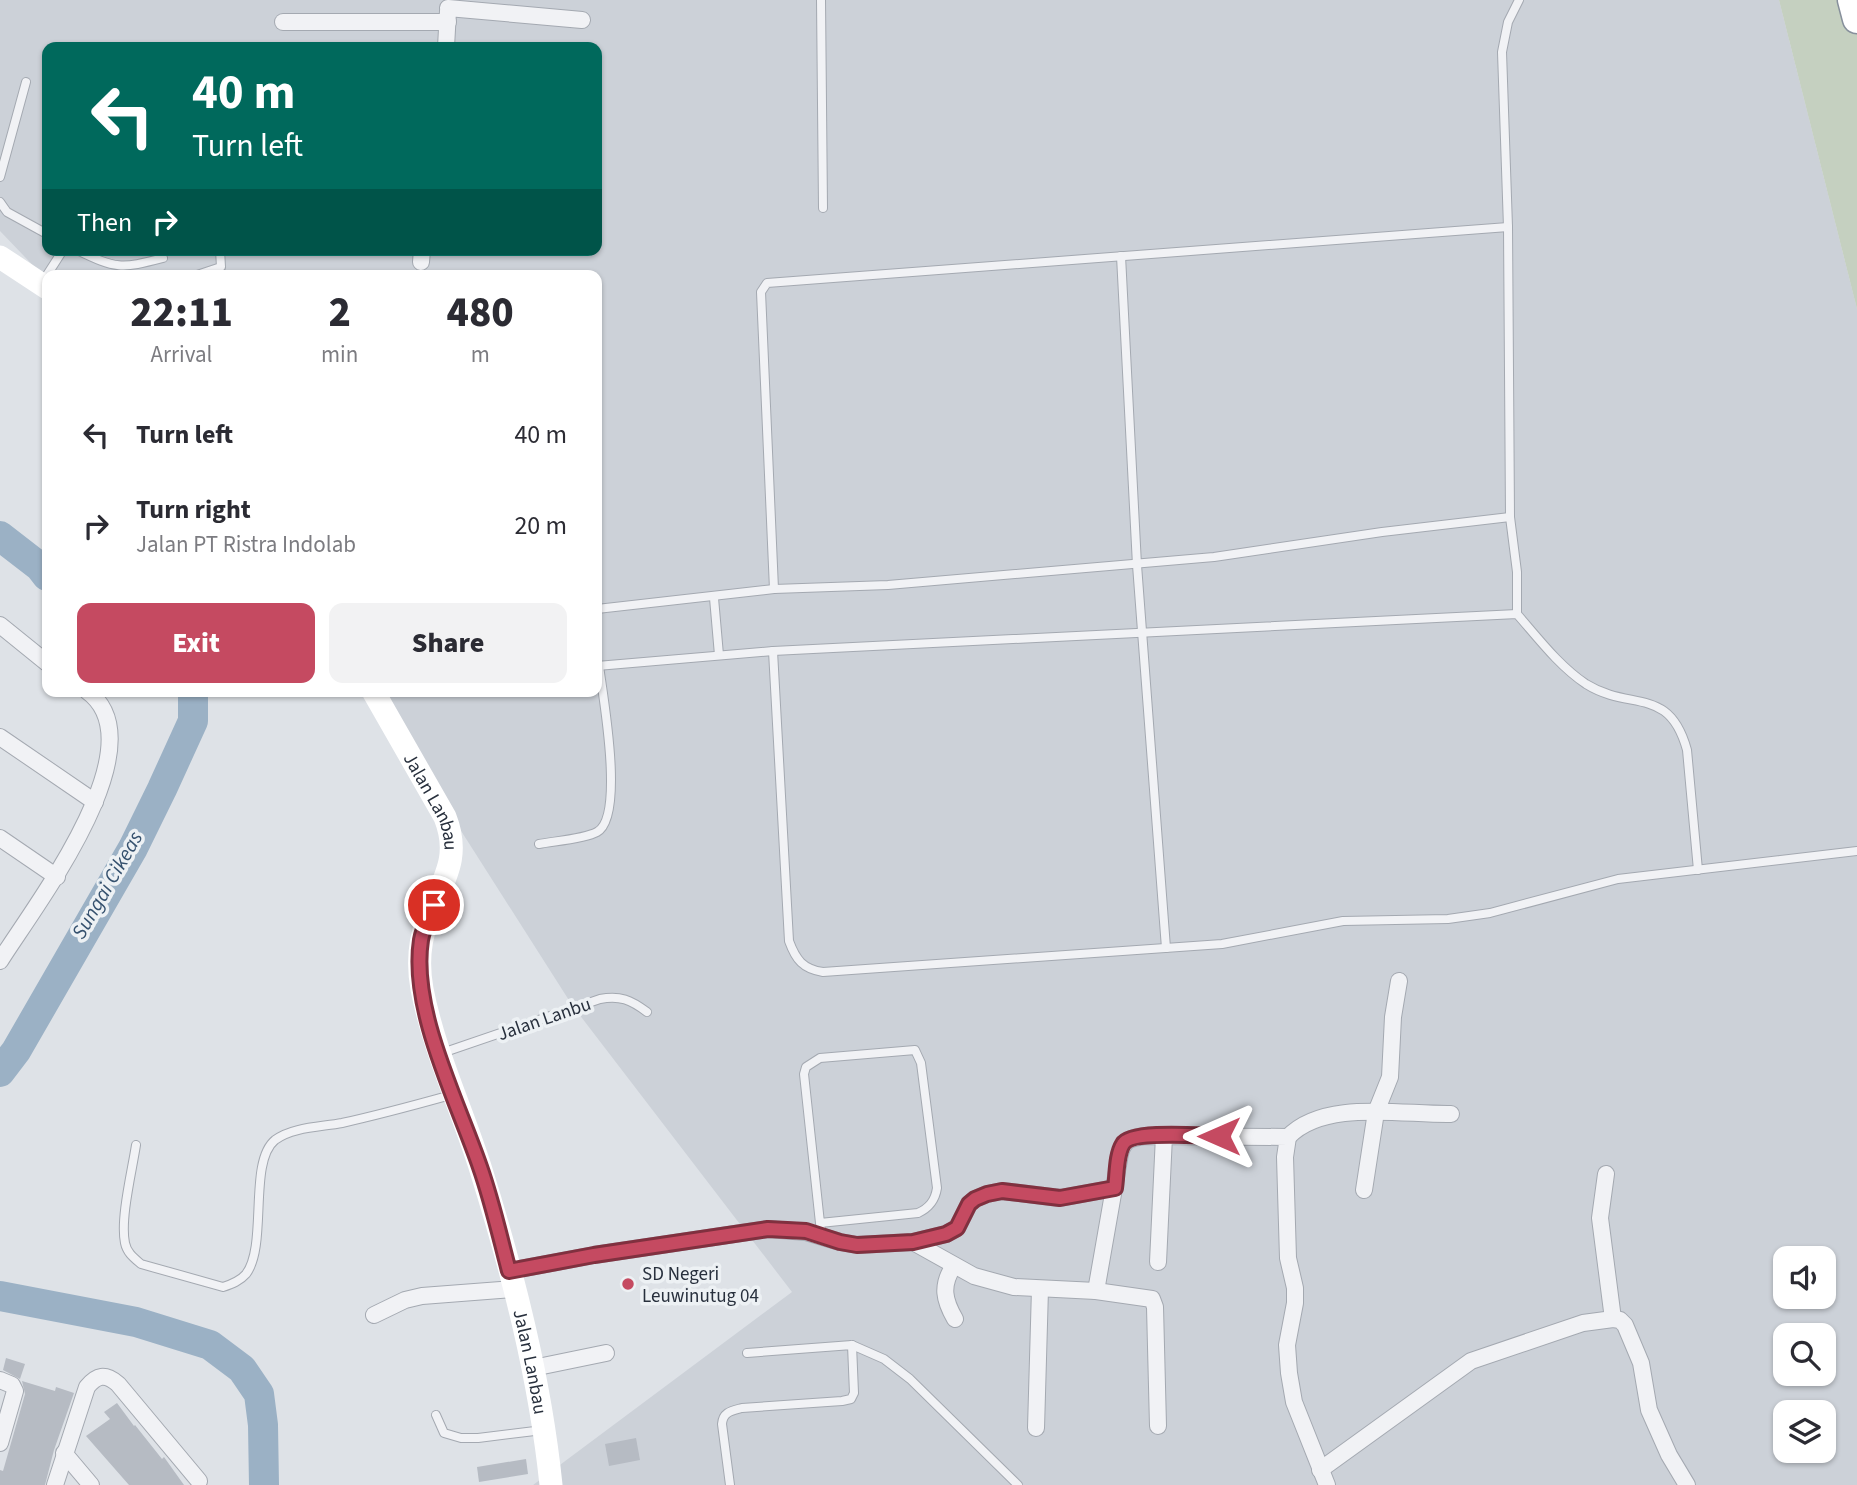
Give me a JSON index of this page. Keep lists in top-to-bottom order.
{
  "streets": {
    "street": ["Jalan Lanbau"],
    "lane": ["Jalan Lanbu"]
  },
  "crossings": [
    ["Jalan Lanbau", "Jalan Lanbu"]
  ],
  "water": ["Sungai Cikeas"],
  "places": ["SD Negeri Leuwinutug 04"],
  "page": {
    "turn": ["40 m", "Turn left"],
    "then": "Then",
    "eta": [
      "22:11",
      "Arrival",
      "2",
      "min",
      "480",
      "m"
    ],
    "list": [
      {
        "name": "Turn left",
        "value": "40 m"
      },
      {
        "name": "Turn right",
        "note": "Jalan PT Ristra Indolab",
        "value": "20 m"
      }
    ],
    "buttons": ["Exit", "Share"]
  }
}
